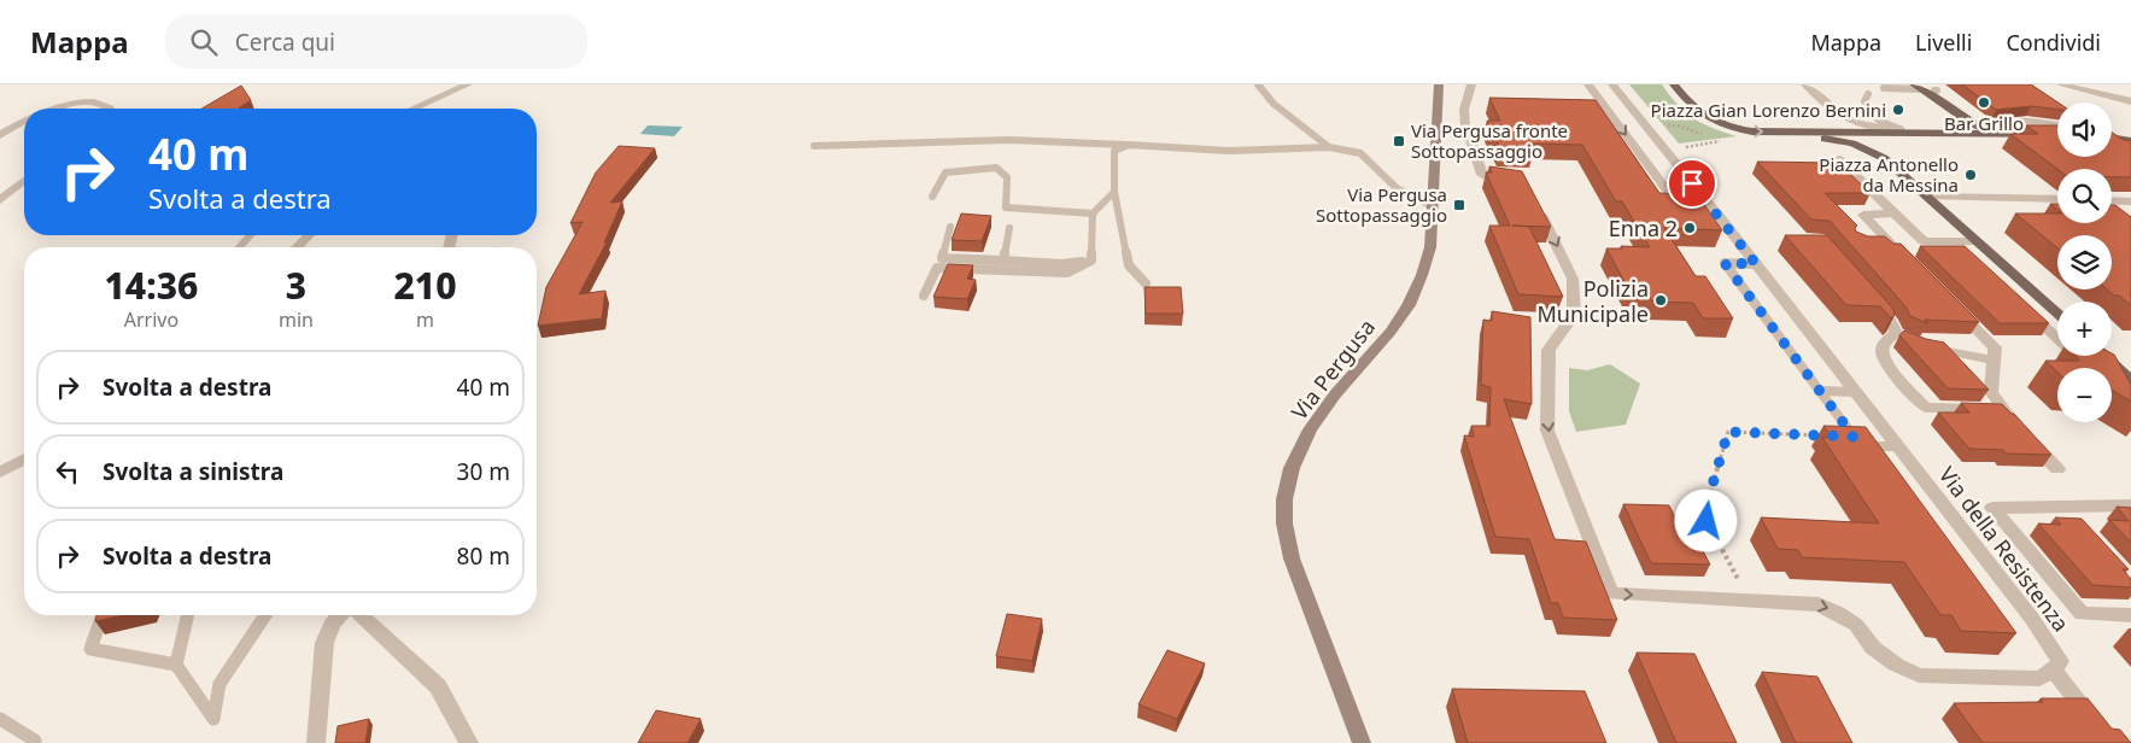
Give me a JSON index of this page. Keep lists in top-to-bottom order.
{
  "streets": {
    "main road": ["Via Pergusa"],
    "street": ["Via della Resistenza"]
  },
  "places": {
    "other": [
      "Bar Grillo",
      "Piazza Gian Lorenzo Bernini",
      "Piazza Antonello da Messina",
      "Enna 2",
      "Polizia Municipale"
    ],
    "transit": ["Via Pergusa fronte Sottopassaggio", "Via Pergusa Sottopassaggio"]
  },
  "page": {
    "header": "Mappa",
    "search": "Cerca qui",
    "nav": ["Mappa", "Livelli", "Condividi"],
    "map_buttons": ["+", "−"],
    "turn": ["40 m", "Svolta a destra"],
    "eta": [
      "14:36",
      "Arrivo",
      "3",
      "min",
      "210",
      "m"
    ],
    "list": [
      {
        "name": "Svolta a destra",
        "value": "40 m"
      },
      {
        "name": "Svolta a sinistra",
        "value": "30 m"
      },
      {
        "name": "Svolta a destra",
        "value": "80 m"
      }
    ]
  }
}
